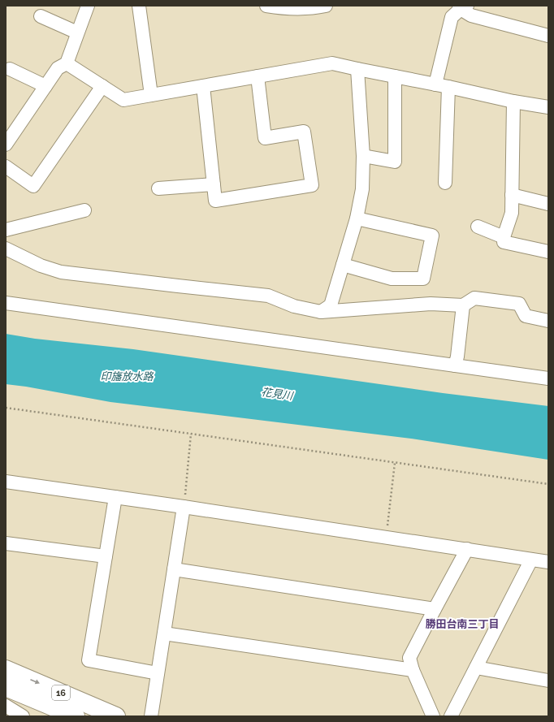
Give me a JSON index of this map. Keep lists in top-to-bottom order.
{
  "streets": {
    "highway": ["16"]
  },
  "districts": ["勝田台南三丁目"],
  "water": ["印旛放水路", "花見川"]
}
